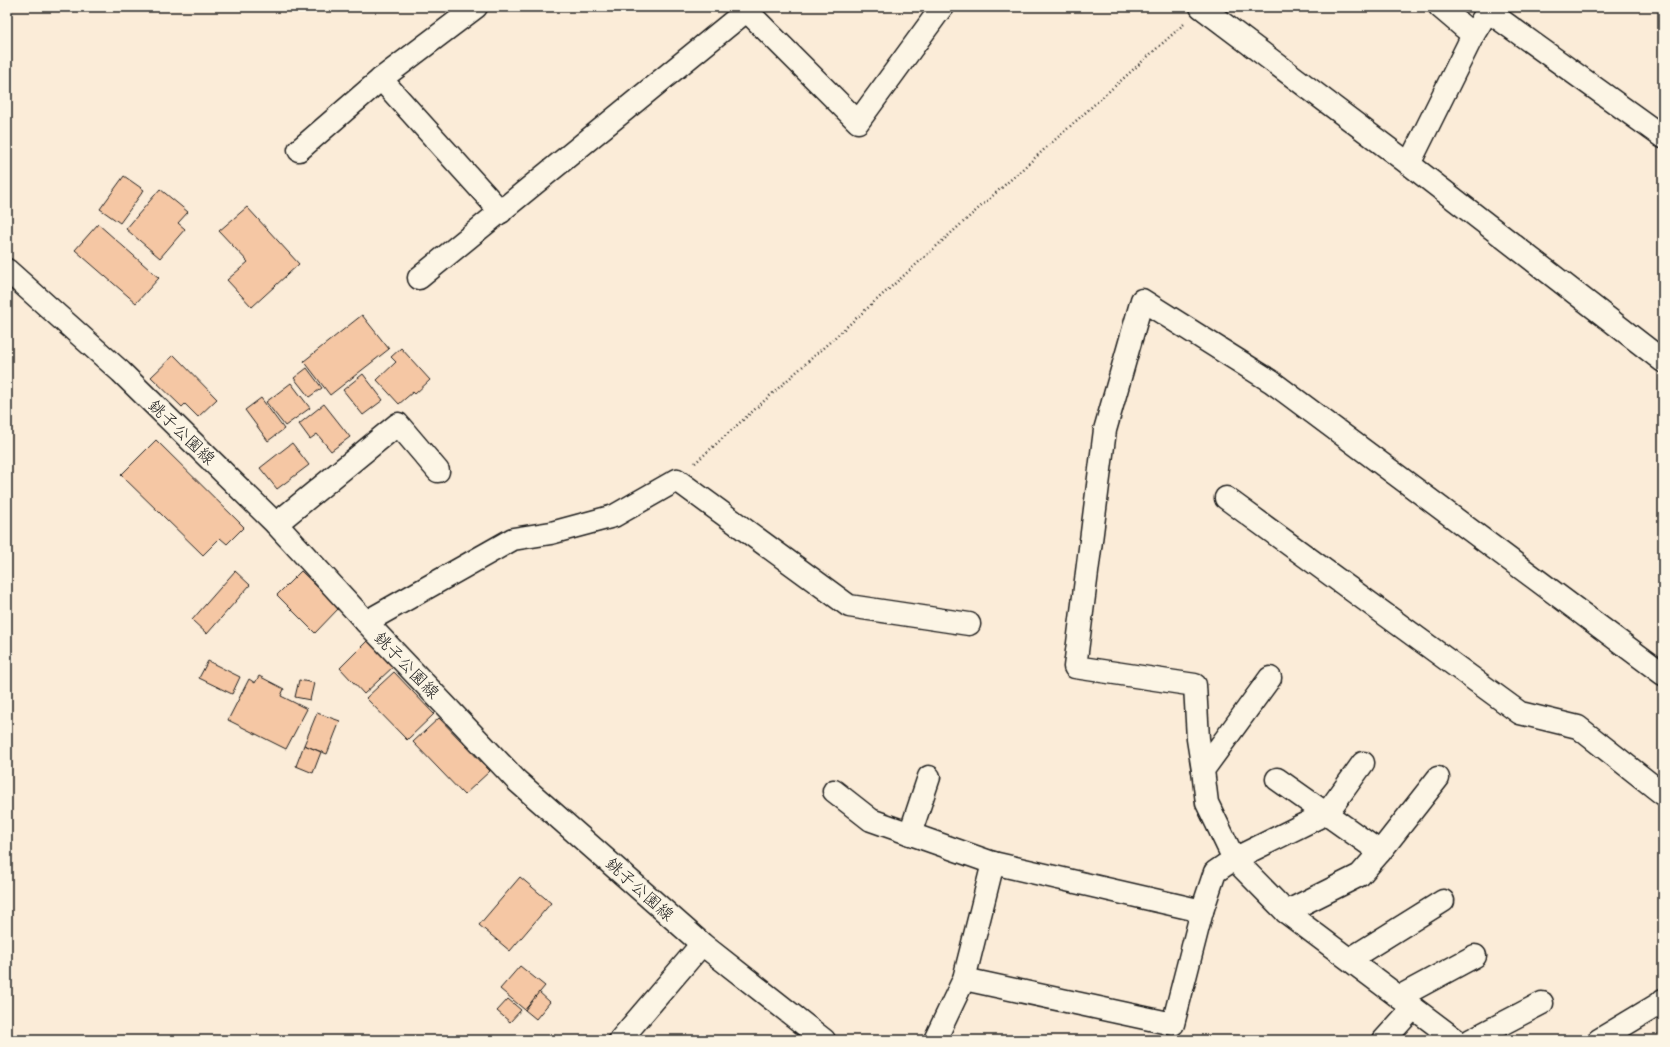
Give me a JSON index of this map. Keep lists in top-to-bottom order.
{
  "streets": {
    "street": ["銚子公園線"]
  }
}
